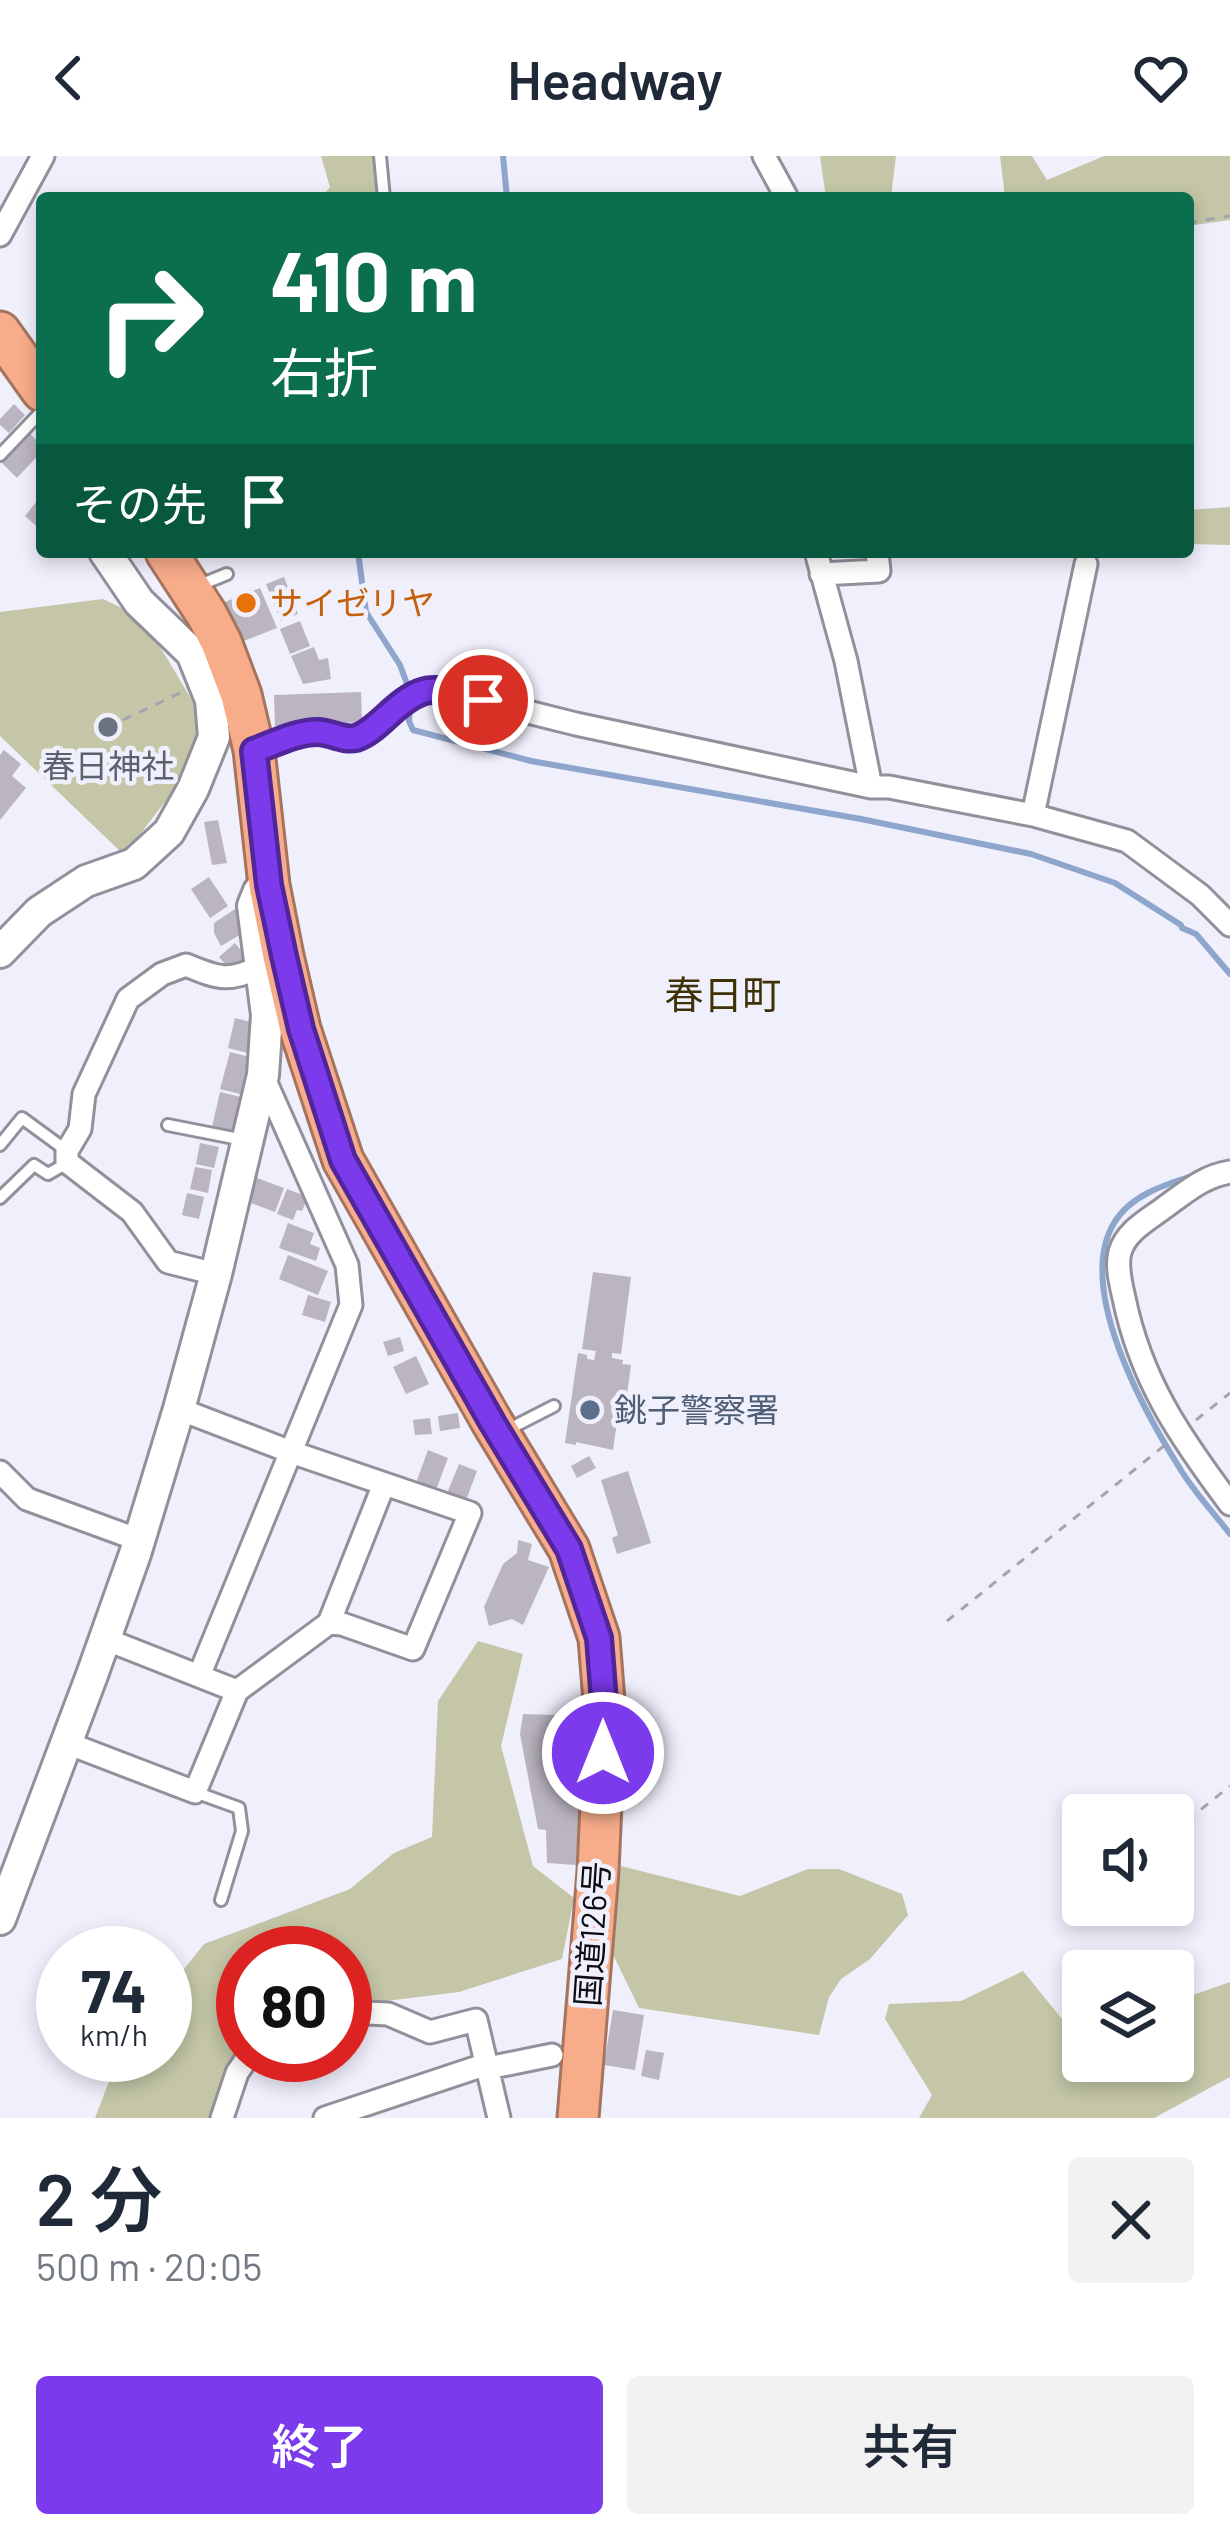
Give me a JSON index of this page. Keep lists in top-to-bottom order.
{
  "streets": {
    "highway": ["国道126号"]
  },
  "districts": ["春日町"],
  "places": ["サイゼリヤ", "春日神社", "銚子警察署"],
  "page": {
    "header": "Headway",
    "turn": ["410 m", "右折"],
    "then": "その先",
    "speed": "74 km/h",
    "limit": "80",
    "heading": ["2 分", "500 m · 20:05"],
    "buttons": ["終了", "共有"]
  }
}
